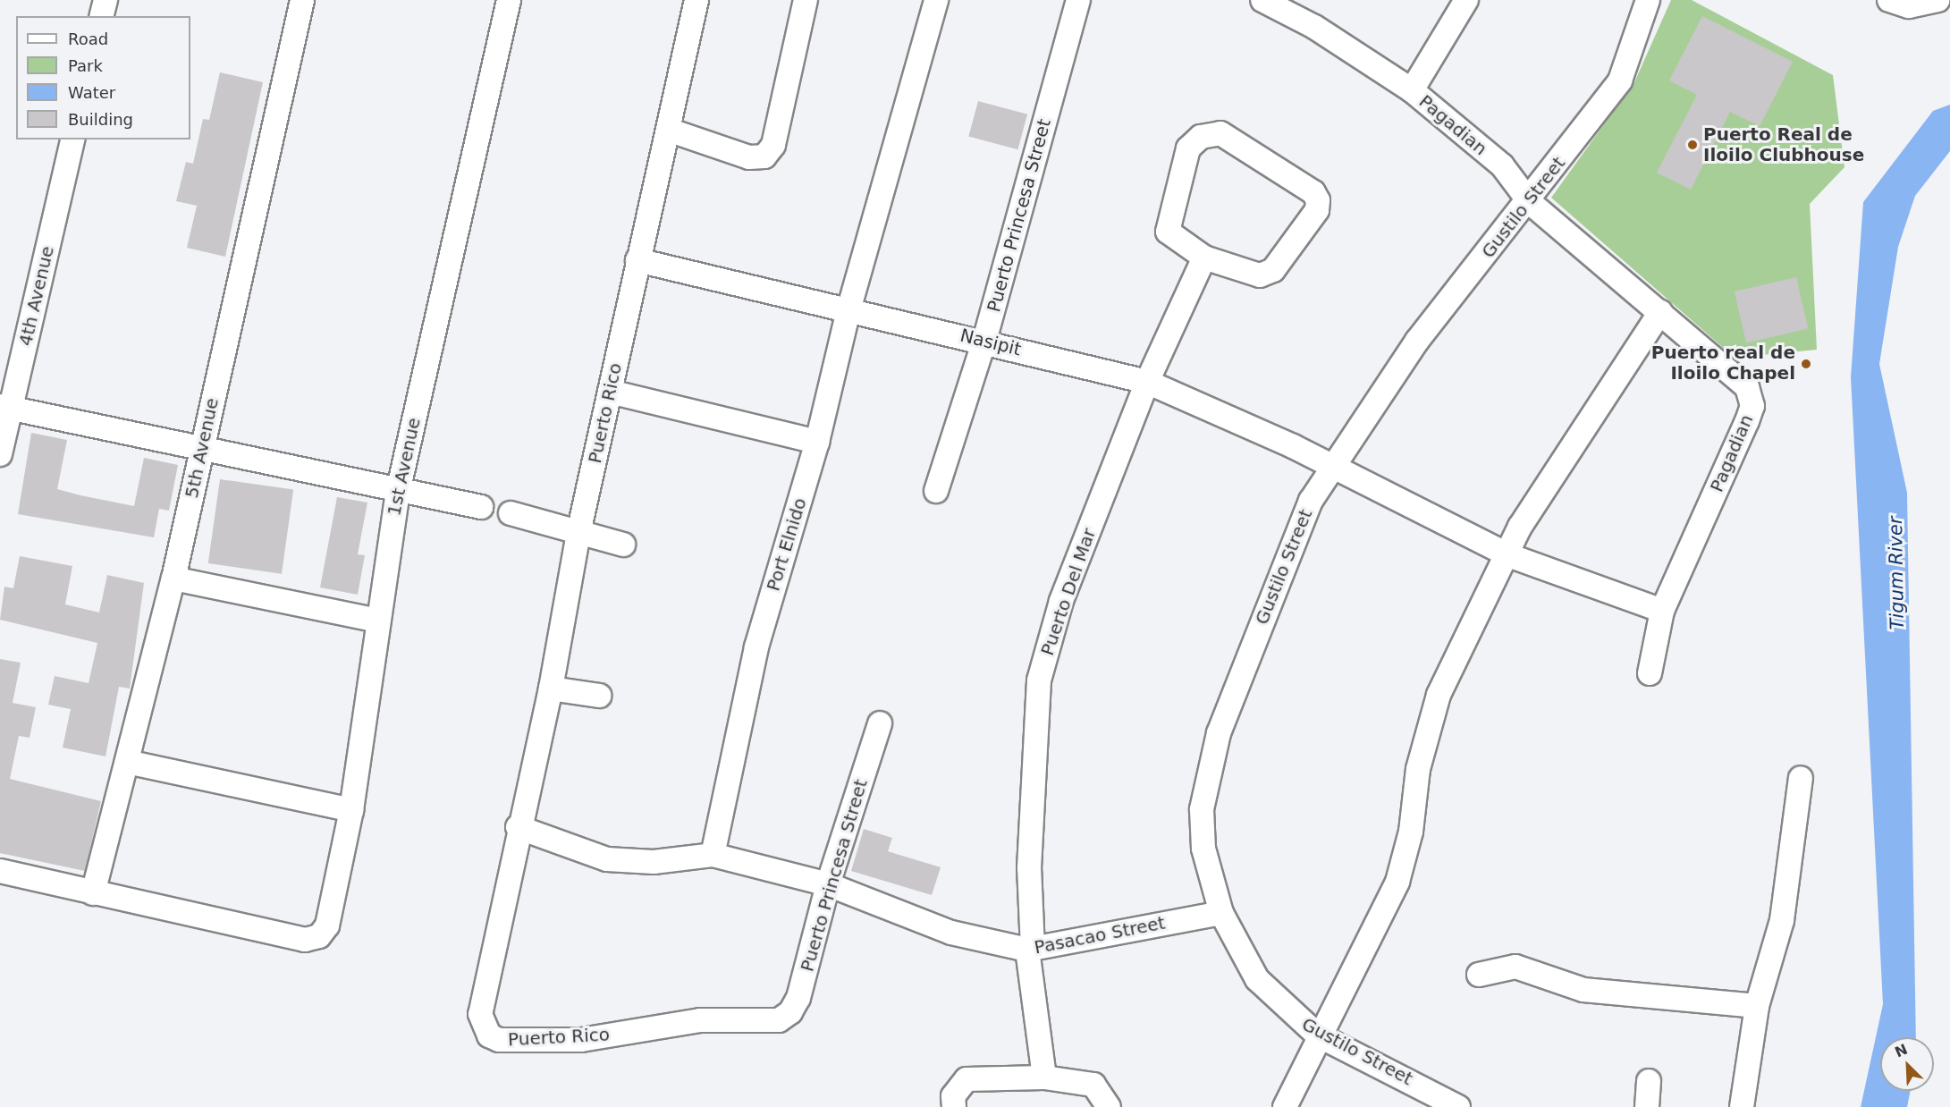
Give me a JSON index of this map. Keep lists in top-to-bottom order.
{
  "streets": {
    "street": [
      "Pagadian",
      "Gustilo Street",
      "Puerto Princesa Street",
      "4th Avenue",
      "Nasipit",
      "Puerto Rico",
      "5th Avenue",
      "1st Avenue",
      "Port Elnido",
      "Puerto Del Mar",
      "Pasacao Street"
    ]
  },
  "crossings": [
    ["Pagadian", "Gustilo Street"],
    ["Gustilo Street", "Nasipit"],
    ["Gustilo Street", "Pasacao Street"],
    ["Puerto Princesa Street", "Nasipit"],
    ["Puerto Princesa Street", "Puerto Rico"],
    ["Puerto Princesa Street", "Pasacao Street"],
    ["Nasipit", "Puerto Rico"],
    ["Nasipit", "Port Elnido"],
    ["Nasipit", "Puerto Del Mar"],
    ["5th Avenue", "1st Avenue"],
    ["Puerto Del Mar", "Pasacao Street"]
  ],
  "water": ["Tigum River"],
  "places": ["Puerto Real de Iloilo Clubhouse", "Puerto real de Iloilo Chapel"],
  "legend": [
    "Road",
    "Park",
    "Water",
    "Building"
  ],
  "north": "top left"
}
